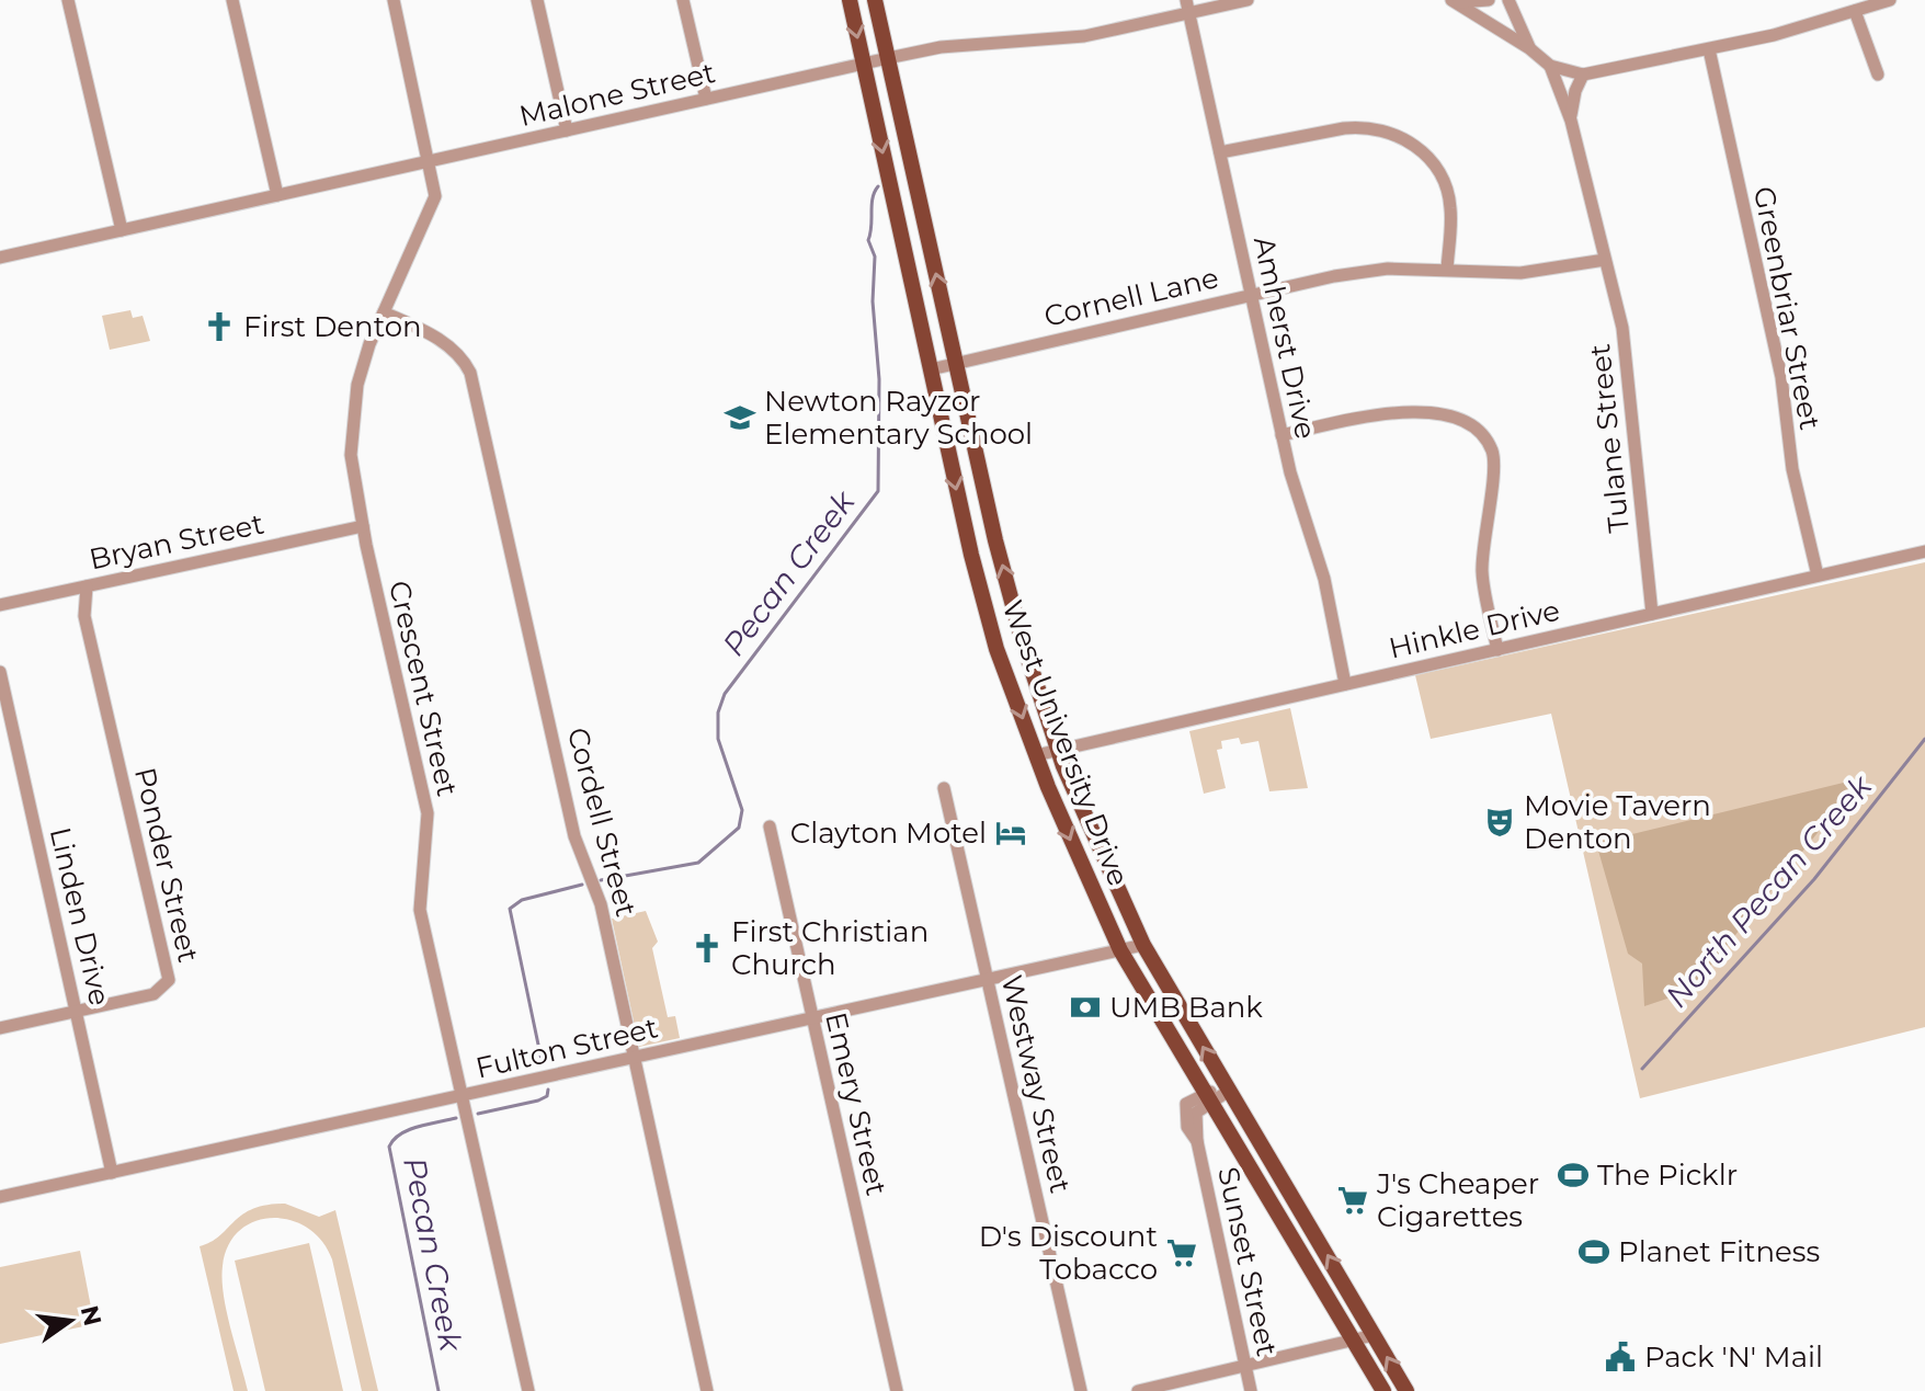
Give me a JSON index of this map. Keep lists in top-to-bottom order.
{
  "streets": {
    "main road": ["West University Drive"],
    "street": [
      "Malone Street",
      "Cornell Lane",
      "Greenbriar Street",
      "Amherst Drive",
      "Tulane Street",
      "Bryan Street",
      "Hinkle Drive",
      "Crescent Street",
      "Cordell Street",
      "Ponder Street",
      "Linden Drive",
      "Fulton Street",
      "Westway Street",
      "Emery Street",
      "Sunset Street"
    ]
  },
  "crossings": [
    ["Malone Street", "Amherst Drive"],
    ["Malone Street", "Crescent Street"],
    ["Malone Street", "West University Drive"],
    ["Cornell Lane", "Amherst Drive"],
    ["Cornell Lane", "Tulane Street"],
    ["Cornell Lane", "West University Drive"],
    ["Greenbriar Street", "Hinkle Drive"],
    ["Amherst Drive", "Hinkle Drive"],
    ["Tulane Street", "Hinkle Drive"],
    ["Bryan Street", "Crescent Street"],
    ["Bryan Street", "Ponder Street"],
    ["Hinkle Drive", "West University Drive"],
    ["Crescent Street", "Cordell Street"],
    ["Crescent Street", "Fulton Street"],
    ["West University Drive", "Fulton Street"],
    ["West University Drive", "Sunset Street"],
    ["Cordell Street", "Fulton Street"],
    ["Ponder Street", "Linden Drive"],
    ["Linden Drive", "Fulton Street"],
    ["Fulton Street", "Westway Street"],
    ["Fulton Street", "Emery Street"]
  ],
  "water": ["Pecan Creek", "North Pecan Creek"],
  "places": {
    "church": ["First Denton", "First Christian Church"],
    "school or university": ["Newton Rayzor Elementary School"],
    "theatre": ["Movie Tavern Denton"],
    "hotel": ["Clayton Motel"],
    "bank": ["UMB Bank"],
    "sports": ["The Picklr", "Planet Fitness"],
    "supermarket": ["J's Cheaper Cigarettes", "D's Discount Tobacco"],
    "public building": ["Pack 'N' Mail"]
  },
  "north": "right"
}
